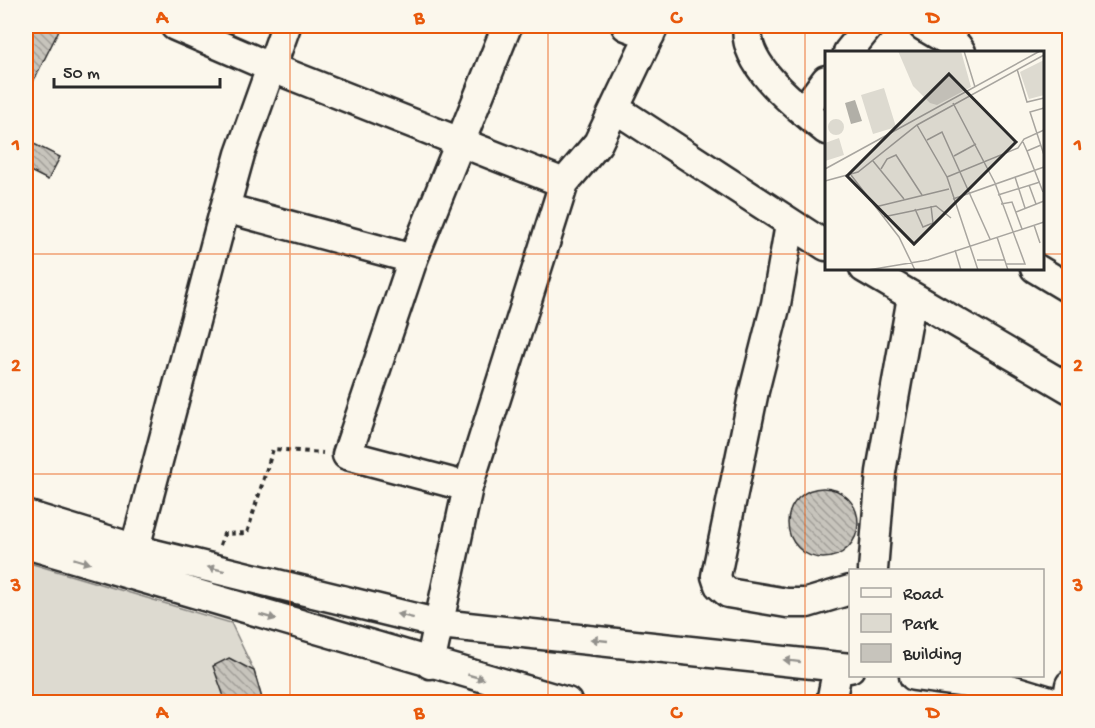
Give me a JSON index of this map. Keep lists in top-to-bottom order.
{
  "legend": ["Road", "Park", "Building"],
  "scale_bar": "50 m",
  "grid": {
    "columns": [
      "A",
      "B",
      "C",
      "D"
    ],
    "rows": ["1", "2", "3"]
  }
}
